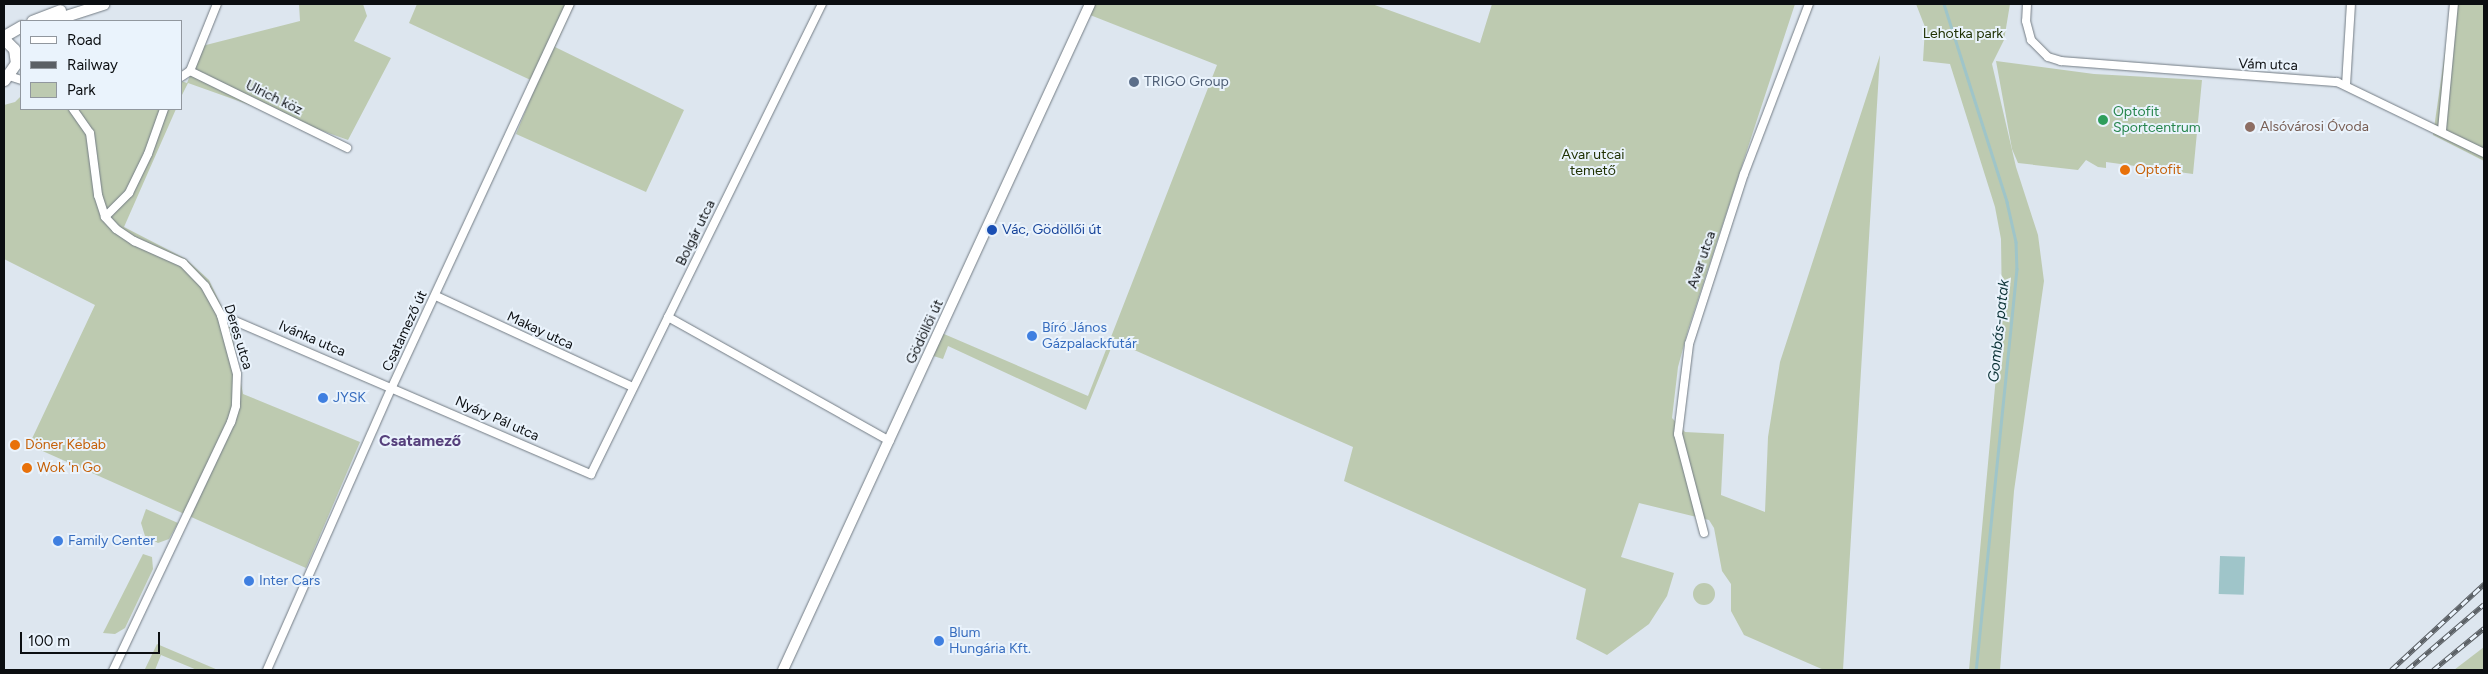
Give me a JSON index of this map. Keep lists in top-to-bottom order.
{
  "streets": {
    "main road": ["Gödöllői út"],
    "street": [
      "Vám utca",
      "Ulrich köz",
      "Bolgár utca",
      "Avar utca",
      "Csatamező út",
      "Makay utca",
      "Deres utca",
      "Ivánka utca",
      "Nyáry Pál utca"
    ]
  },
  "crossings": [
    ["Bolgár utca", "Makay utca"],
    ["Bolgár utca", "Nyáry Pál utca"],
    ["Csatamező út", "Makay utca"],
    ["Csatamező út", "Ivánka utca"],
    ["Csatamező út", "Nyáry Pál utca"],
    ["Deres utca", "Ivánka utca"],
    ["Ivánka utca", "Nyáry Pál utca"]
  ],
  "districts": ["Csatamező"],
  "water": ["Gombás-patak"],
  "parks": ["Lehotka park", "Avar utcai temető"],
  "places": [
    "TRIGO Group",
    "Optofit Sportcentrum",
    "Alsóvárosi Óvoda",
    "Optofit",
    "Vác, Gödöllői út",
    "Bíró János Gázpalackfutár",
    "JYSK",
    "Döner Kebab",
    "Wok 'n Go",
    "Family Center",
    "Inter Cars",
    "Blum Hungária Kft."
  ],
  "legend": ["Road", "Railway", "Park"],
  "scale_bar": "100 m"
}
